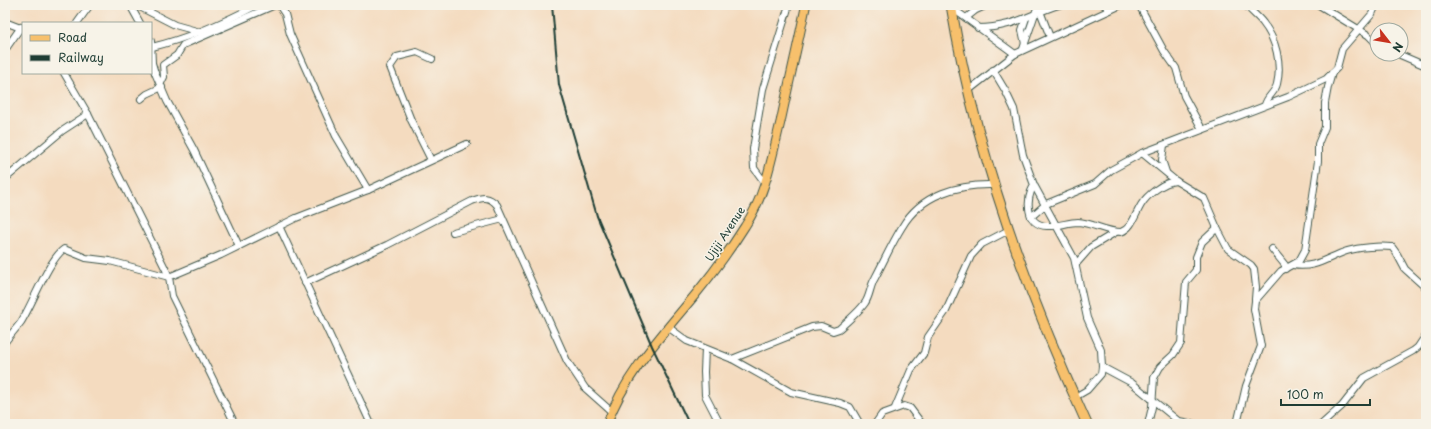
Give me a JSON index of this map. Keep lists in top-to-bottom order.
{
  "streets": {
    "main road": ["Ujiji Avenue"]
  },
  "legend": ["Road", "Railway"],
  "scale_bar": "100 m",
  "north": "bottom right"
}
